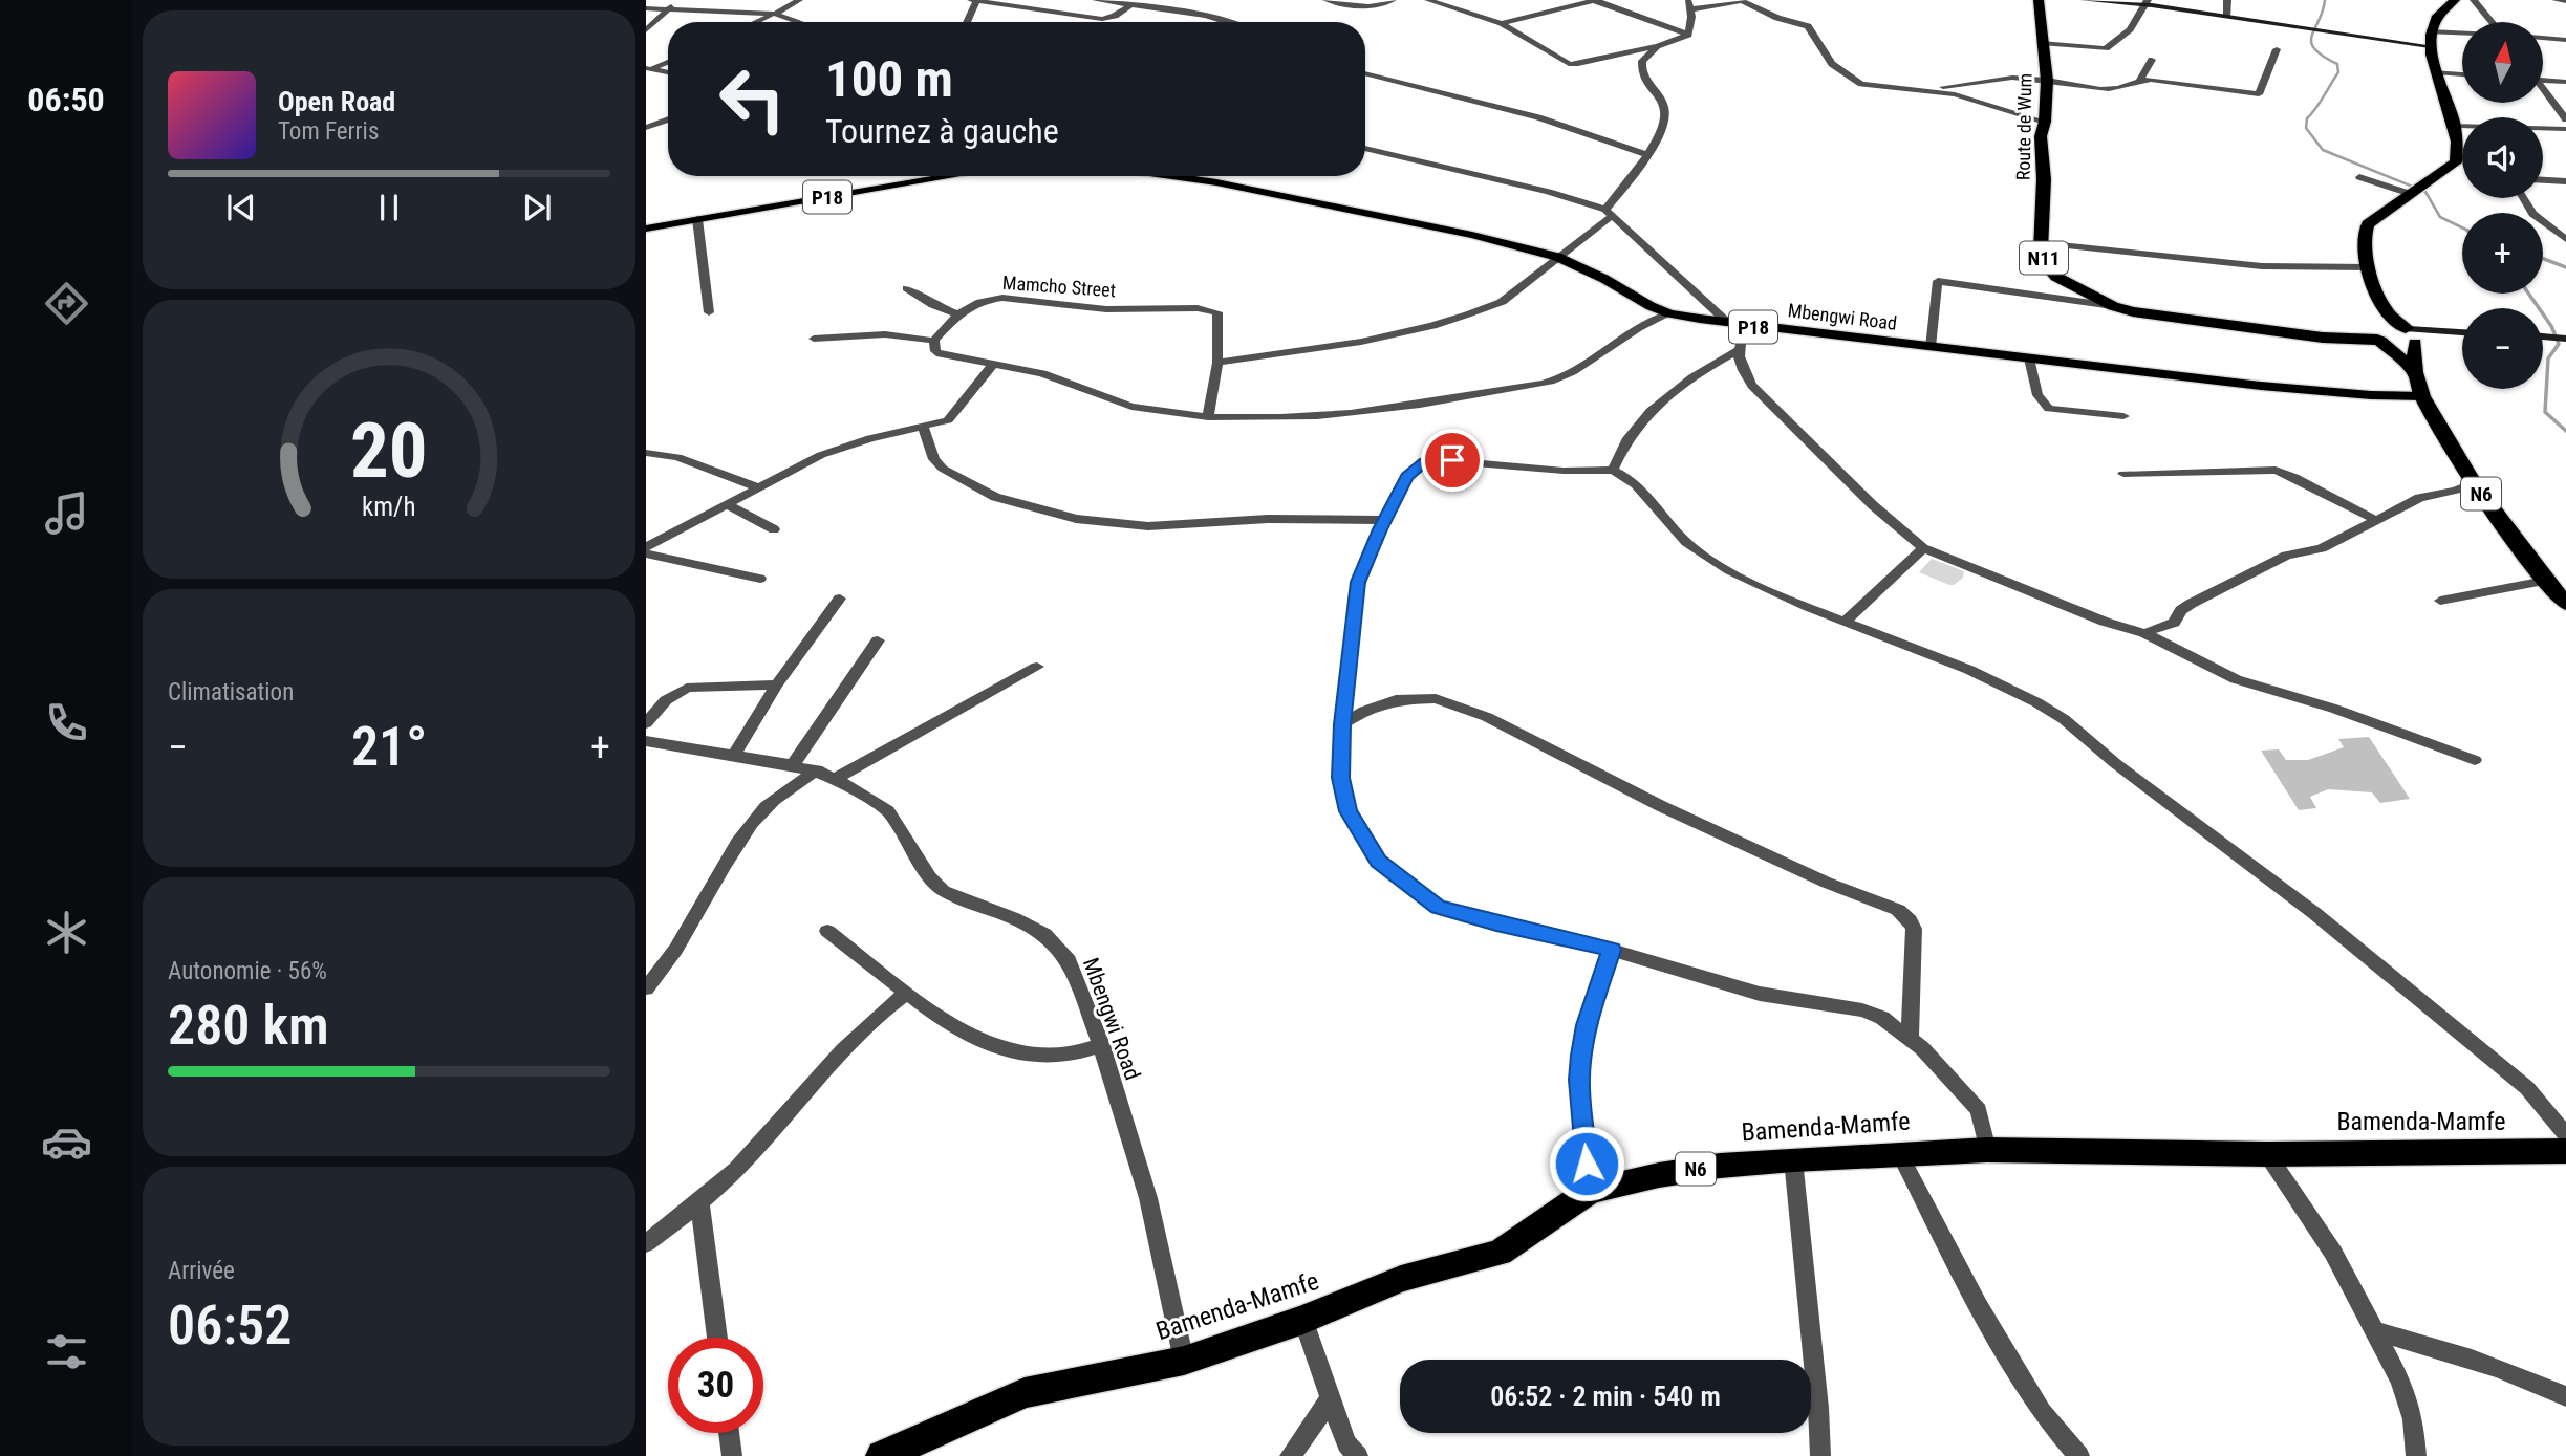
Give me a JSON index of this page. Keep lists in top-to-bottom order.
{
  "streets": {
    "highway": [
      "Route de Wum",
      "N11",
      "N6",
      "Bamenda-Mamfe"
    ],
    "main road": ["P18", "Mbengwi Road"],
    "street": ["Mamcho Street"]
  },
  "crossings": [
    ["Mbengwi Road", "N6"],
    ["Mbengwi Road", "Bamenda-Mamfe"]
  ],
  "north": "top",
  "page": {
    "tabs": "06:50",
    "map_buttons": ["+", "−"],
    "turn": ["100 m", "Tournez à gauche"],
    "song": ["Open Road", "Tom Ferris"],
    "tile": [
      "Climatisation",
      ["Autonomie · 56%", "280 km"],
      ["Arrivée", "06:52"]
    ],
    "heat": ["−", "21°", "+"],
    "limit": "30",
    "trip": "06:52 · 2 min · 540 m",
    "gauge": ["20", "km/h"]
  }
}
